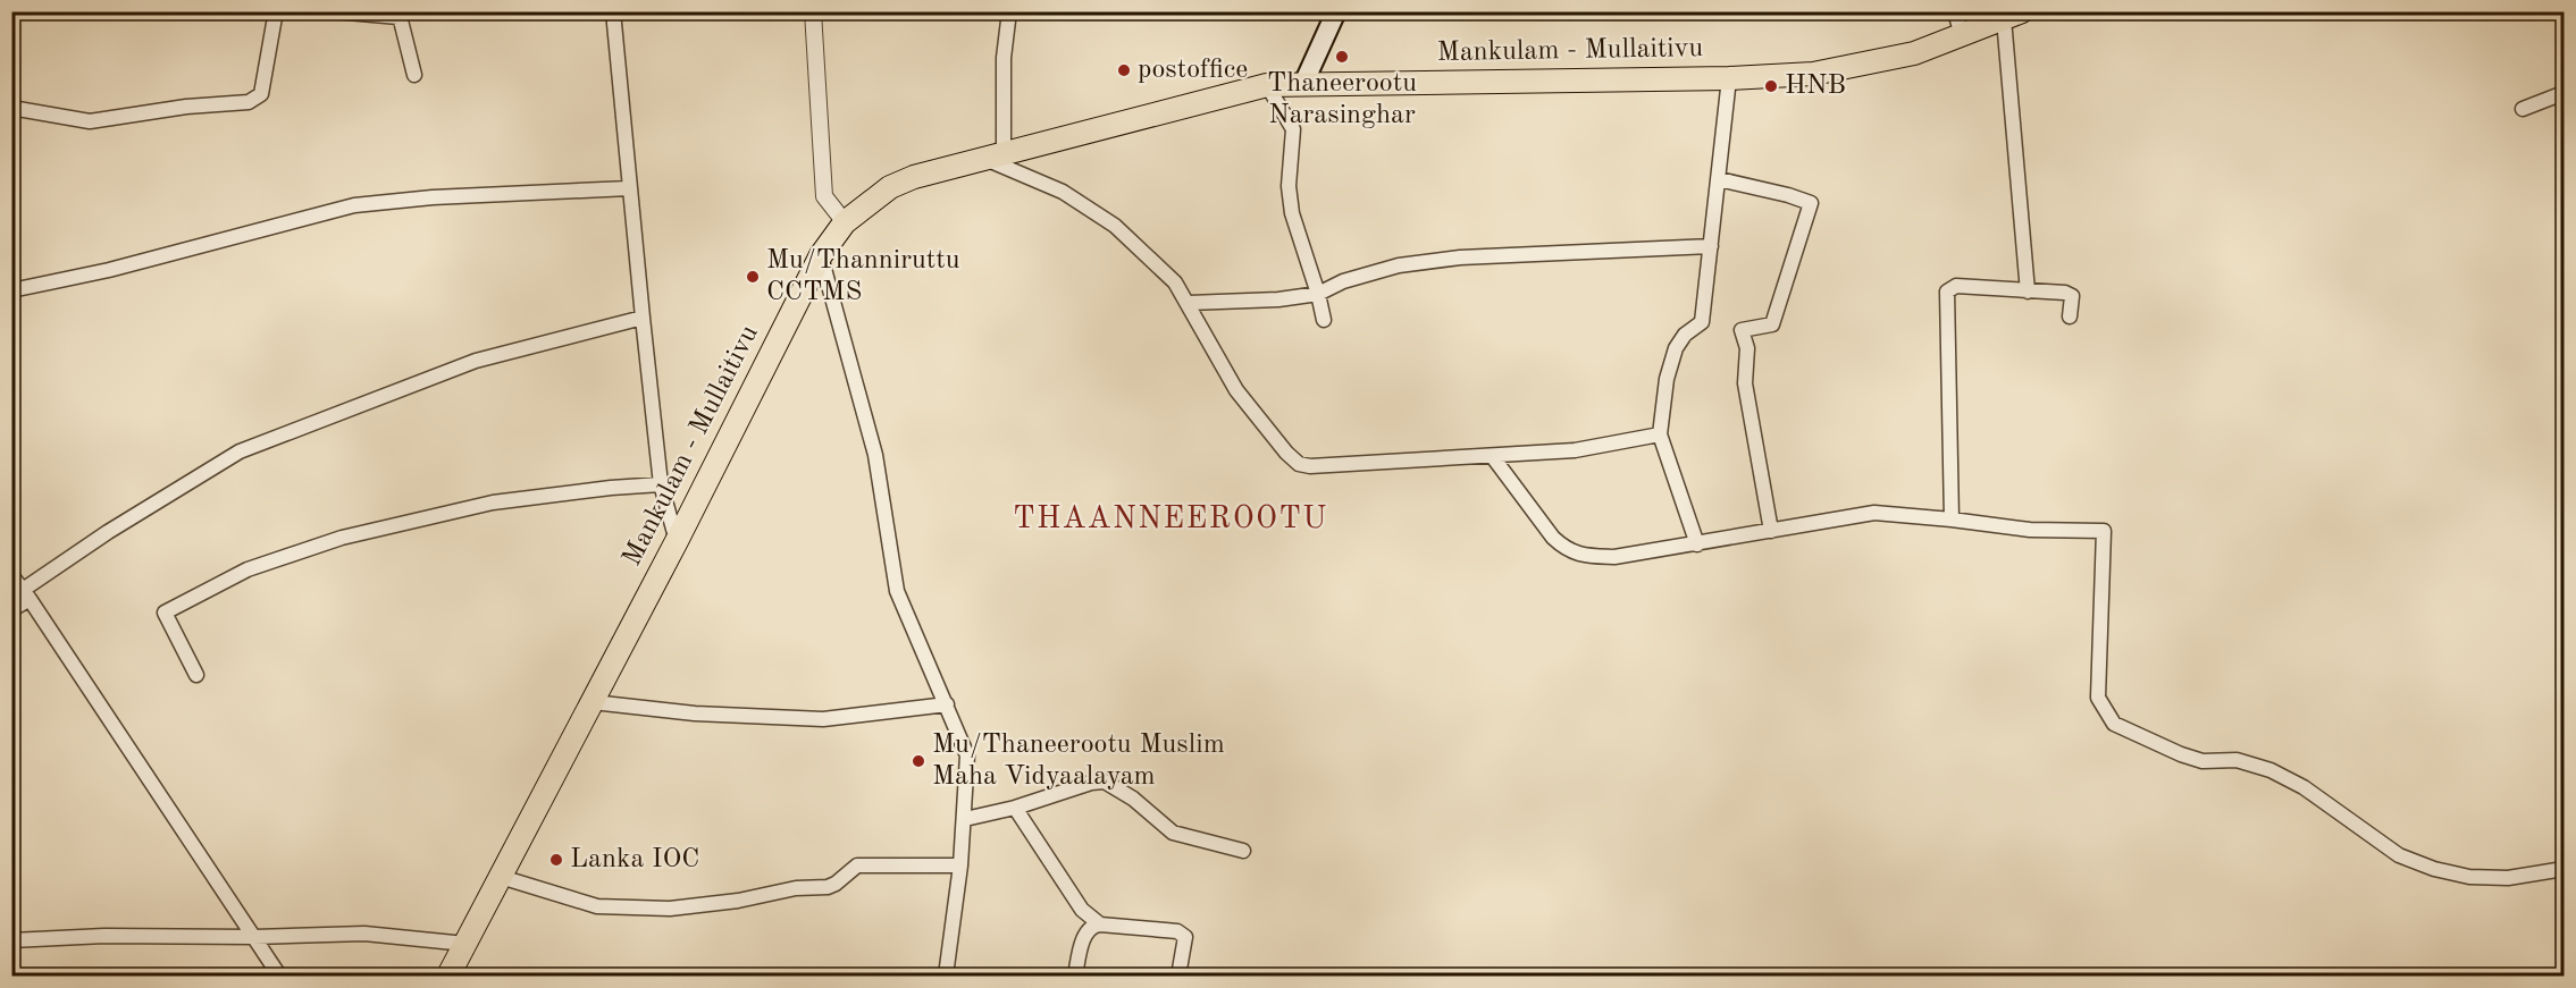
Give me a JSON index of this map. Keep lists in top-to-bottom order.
{
  "streets": {
    "highway": ["Mankulam - Mullaitivu"]
  },
  "districts": ["THAANNEEROOTU"],
  "places": [
    "Thaneerootu Narasinghar",
    "postoffice",
    "HNB",
    "Mu/Thanniruttu CCTMS",
    "Mu/Thaneerootu Muslim Maha Vidyaalayam",
    "Lanka IOC"
  ]
}
